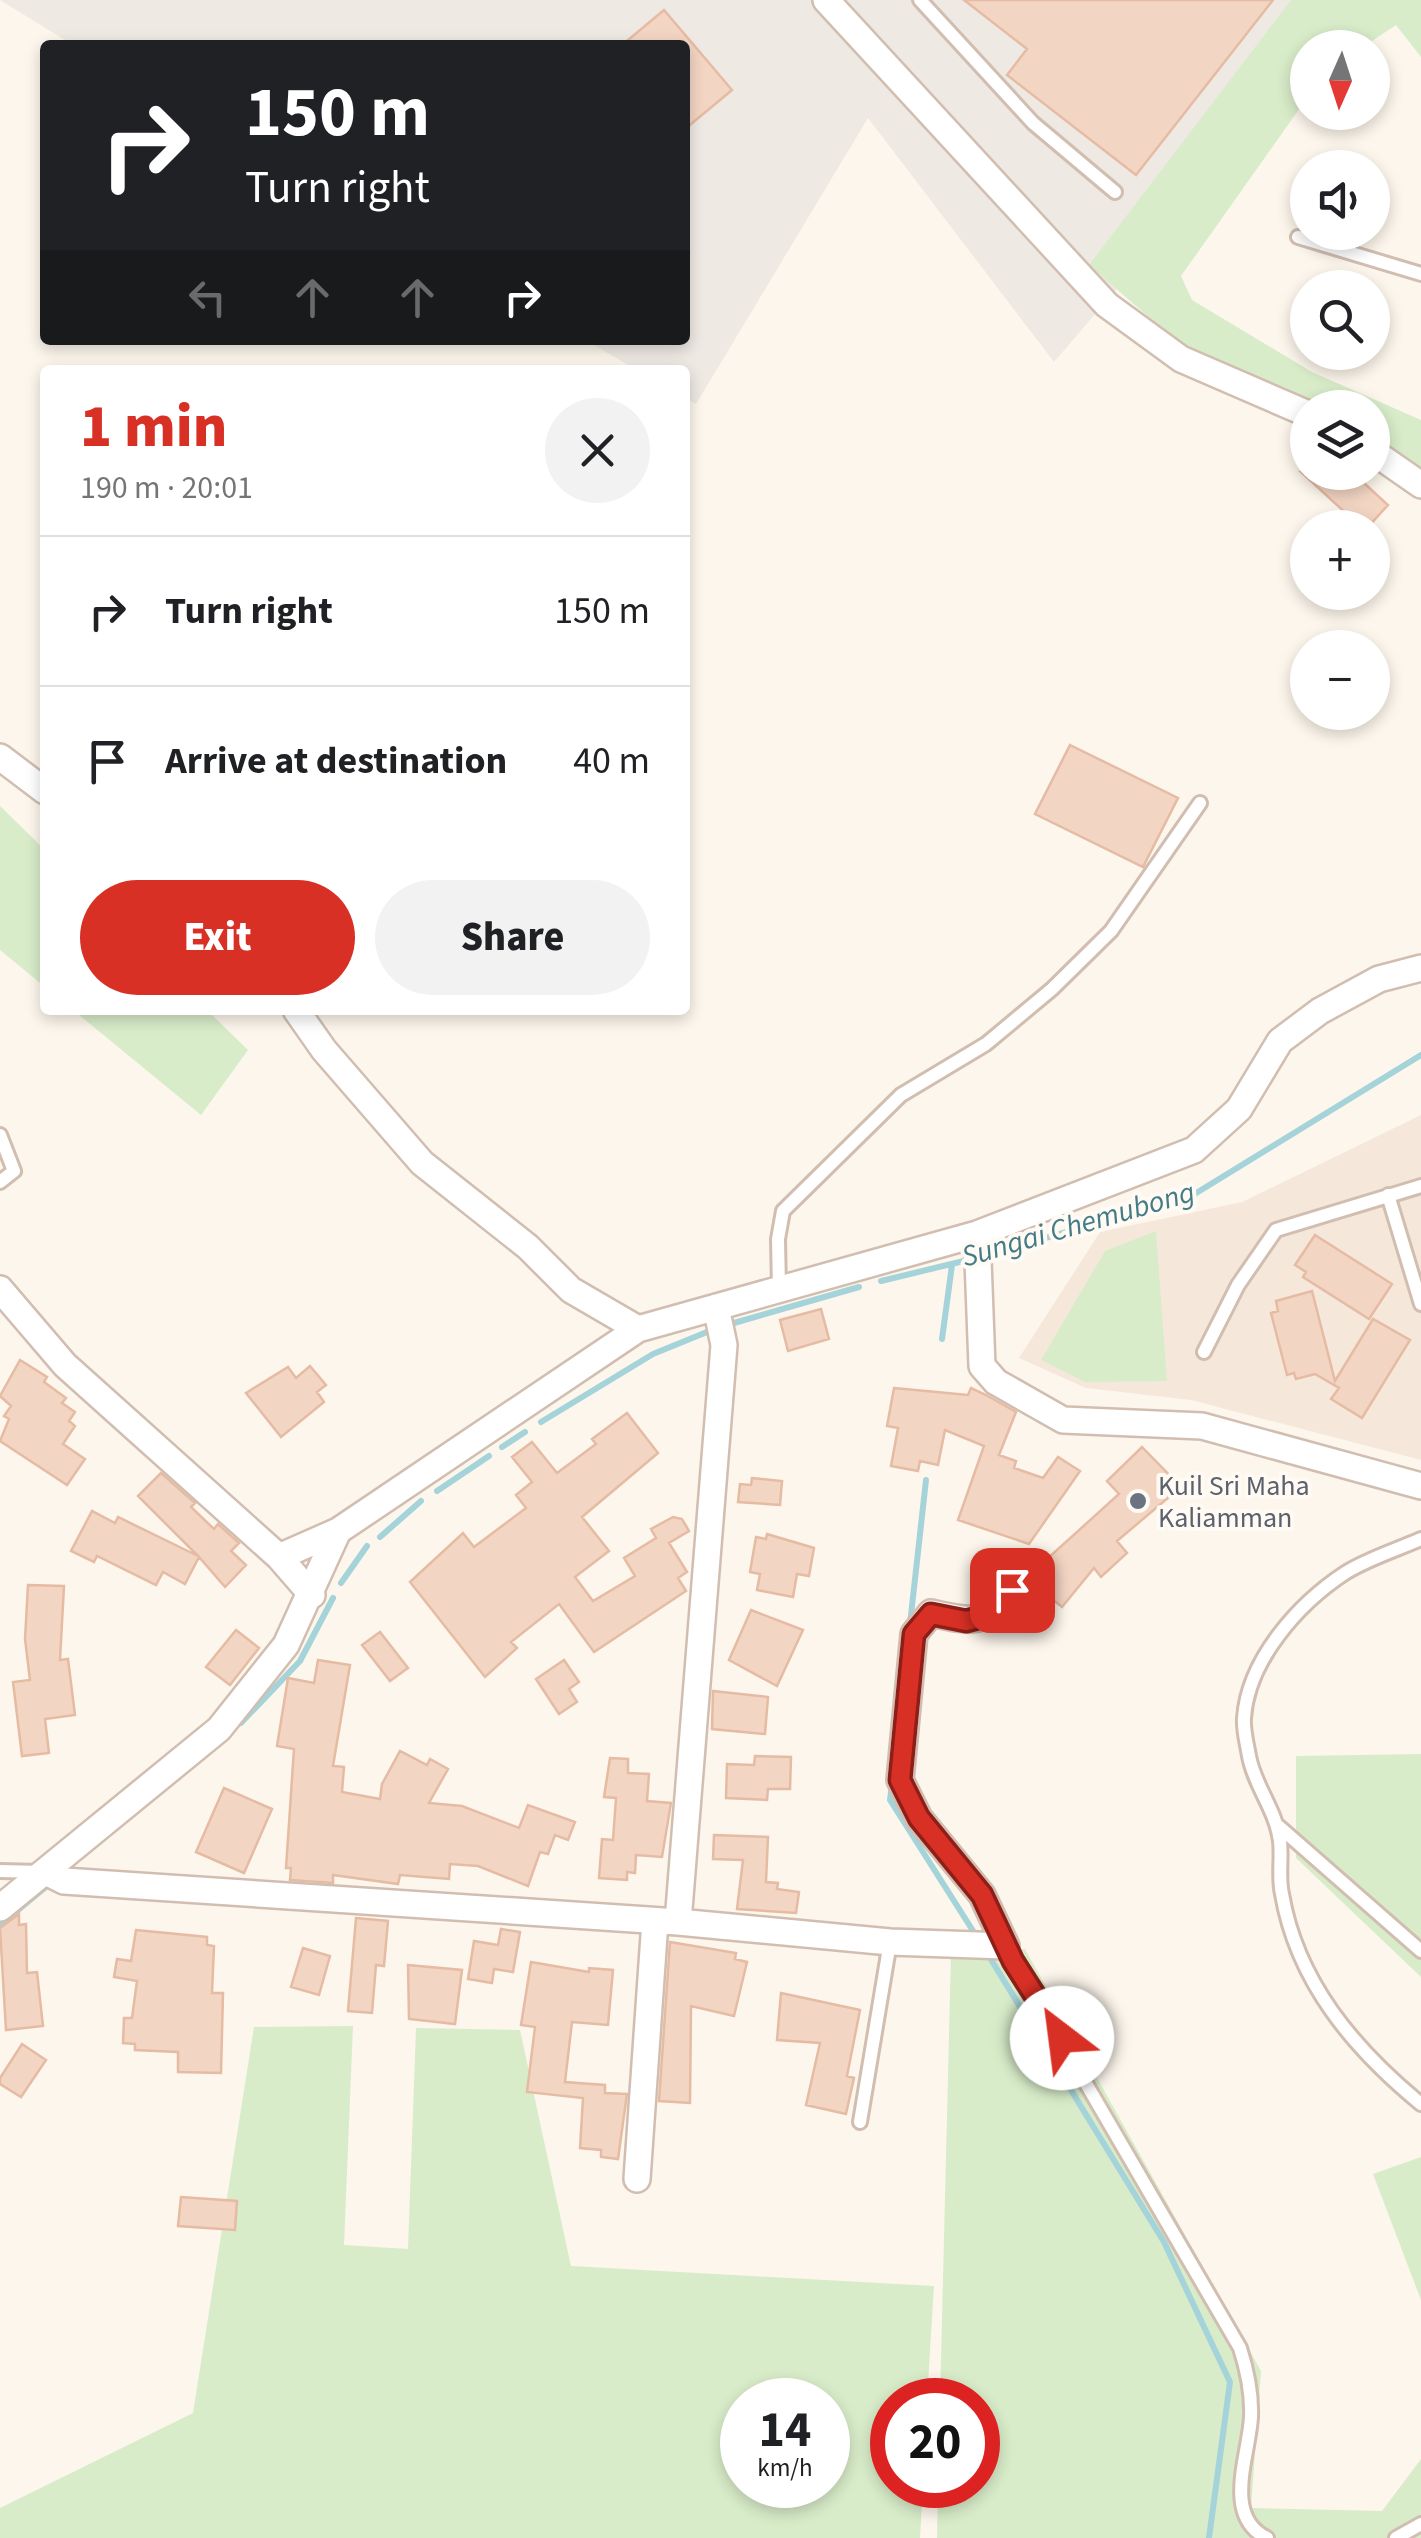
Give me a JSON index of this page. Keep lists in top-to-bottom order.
{
  "water": ["Sungai Chemubong"],
  "places": ["Kuil Sri Maha Kaliamman"],
  "north": "bottom",
  "page": {
    "map_buttons": ["+", "−"],
    "turn": ["150 m", "Turn right"],
    "heading": ["1 min", "190 m · 20:01"],
    "list": [
      {
        "name": "Turn right",
        "value": "150 m"
      },
      {
        "name": "Arrive at destination",
        "value": "40 m"
      }
    ],
    "buttons": ["Exit", "Share"],
    "speed": "14 km/h",
    "limit": "20"
  }
}
